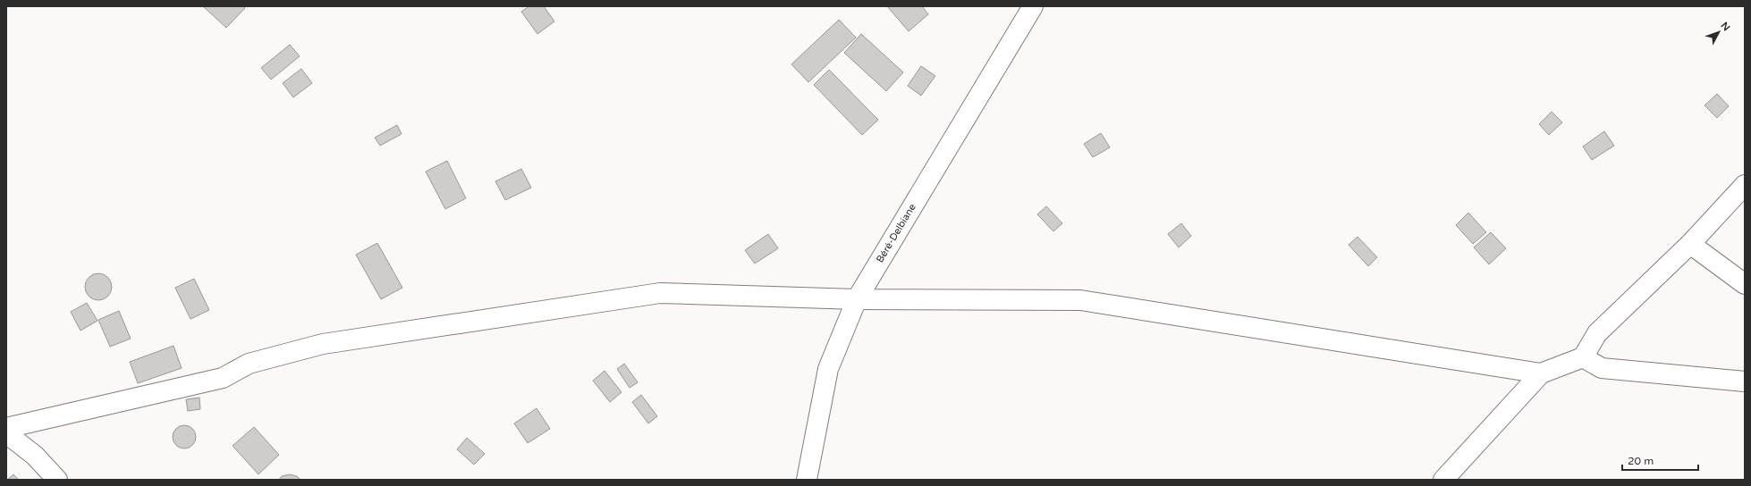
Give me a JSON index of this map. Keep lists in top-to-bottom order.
{
  "streets": {
    "street": ["Béré-Delbiane"]
  },
  "scale_bar": "20 m",
  "north": "top right"
}
